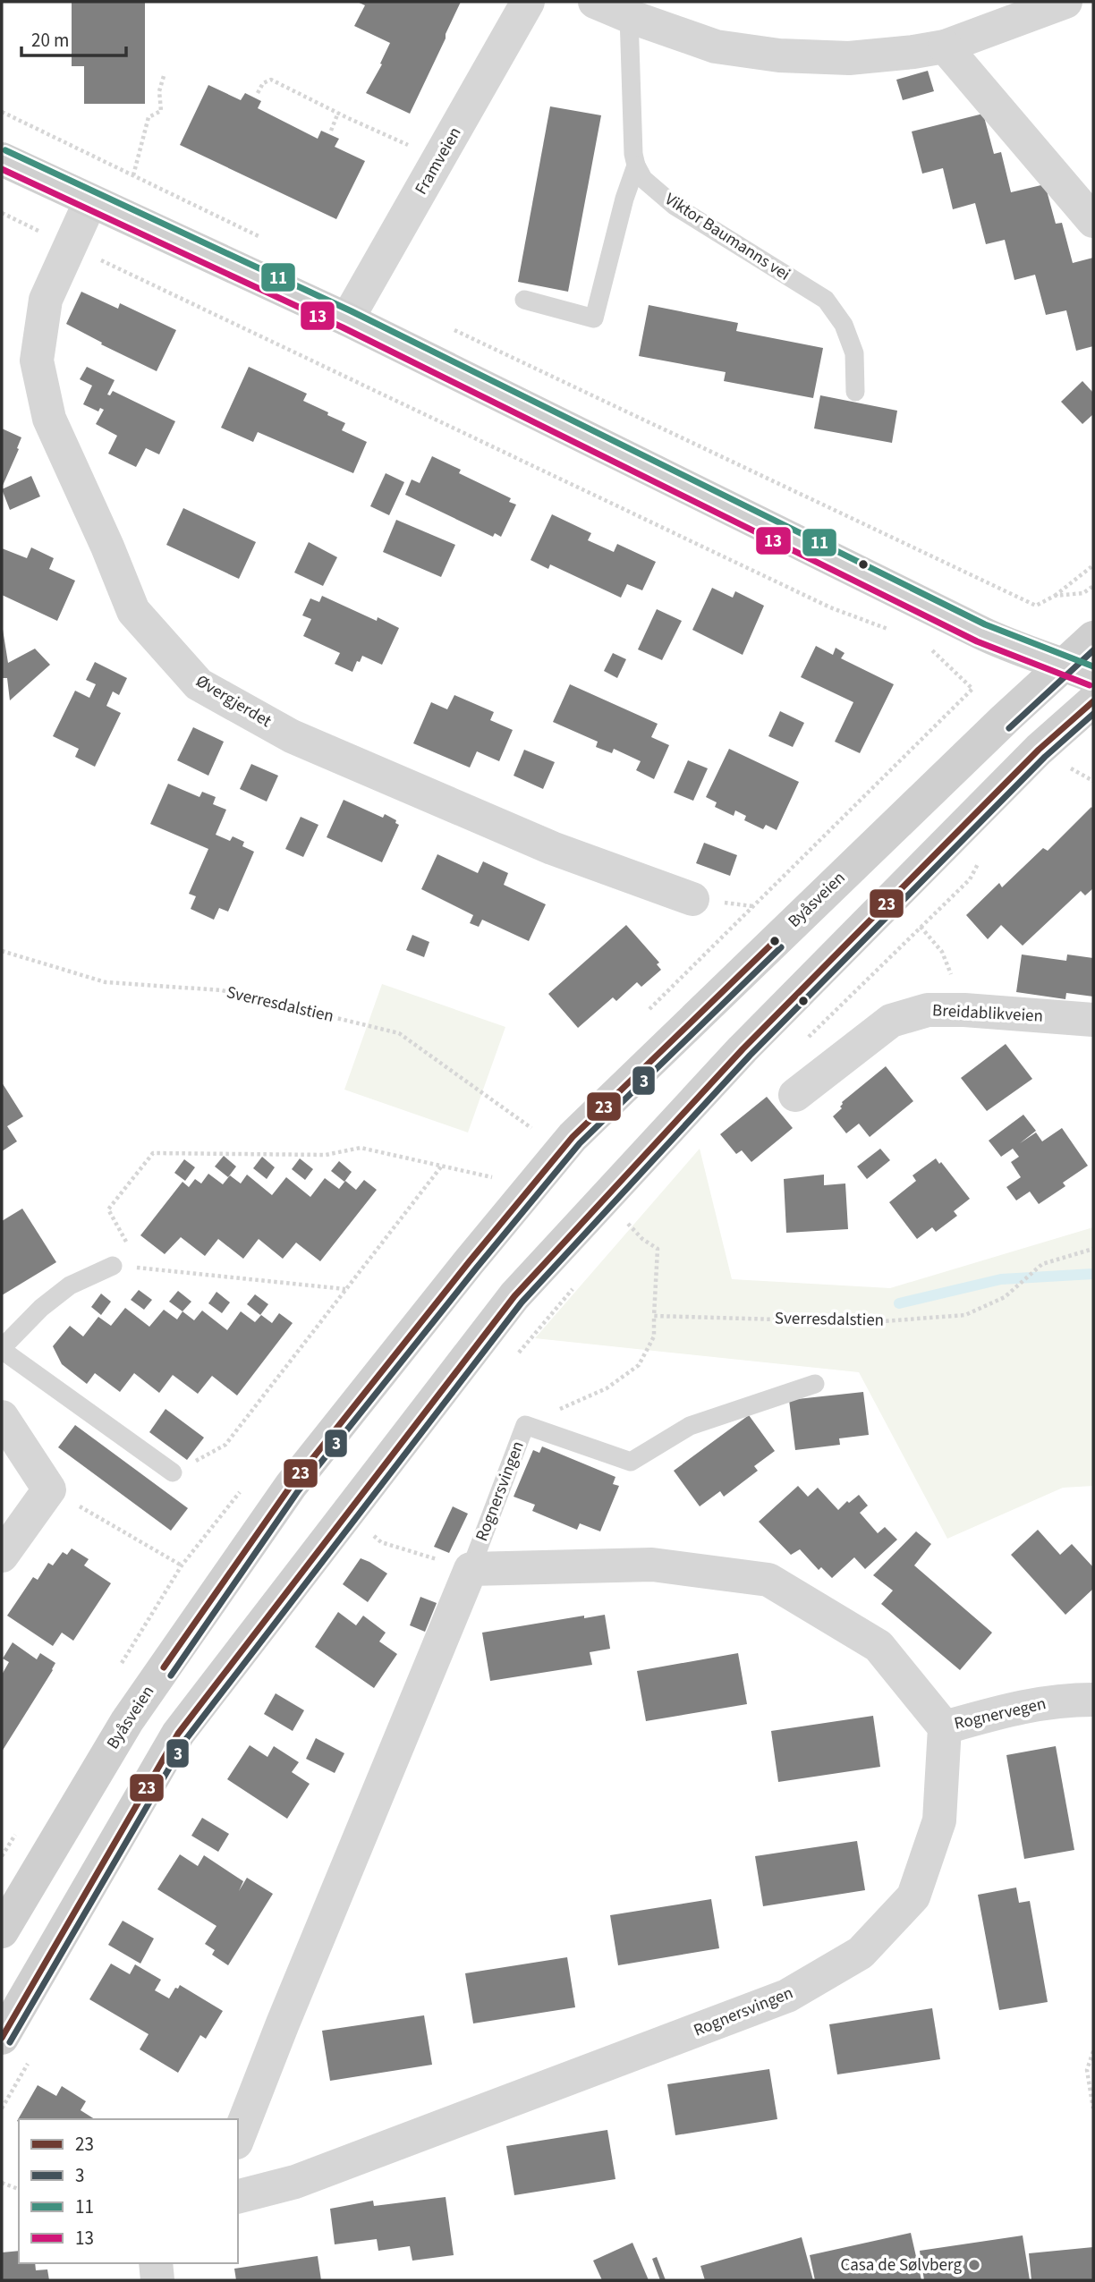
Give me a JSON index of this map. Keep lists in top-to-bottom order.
{
  "streets": {
    "main road": ["Byåsveien"],
    "street": [
      "Framveien",
      "Øvergjerdet",
      "Breidablikveien",
      "Rognersvingen",
      "Rognervegen"
    ],
    "lane": ["Viktor Baumanns vei"],
    "path": ["Sverresdalstien"]
  },
  "crossings": [
    ["Rognersvingen", "Rognervegen"]
  ],
  "places": ["Casa de Sølvberg"],
  "lines": [
    "transit line 11",
    "transit line 13",
    "transit line 3",
    "transit line 23"
  ],
  "legend": [
    "23",
    "3",
    "11",
    "13"
  ],
  "scale_bar": "20 m"
}
